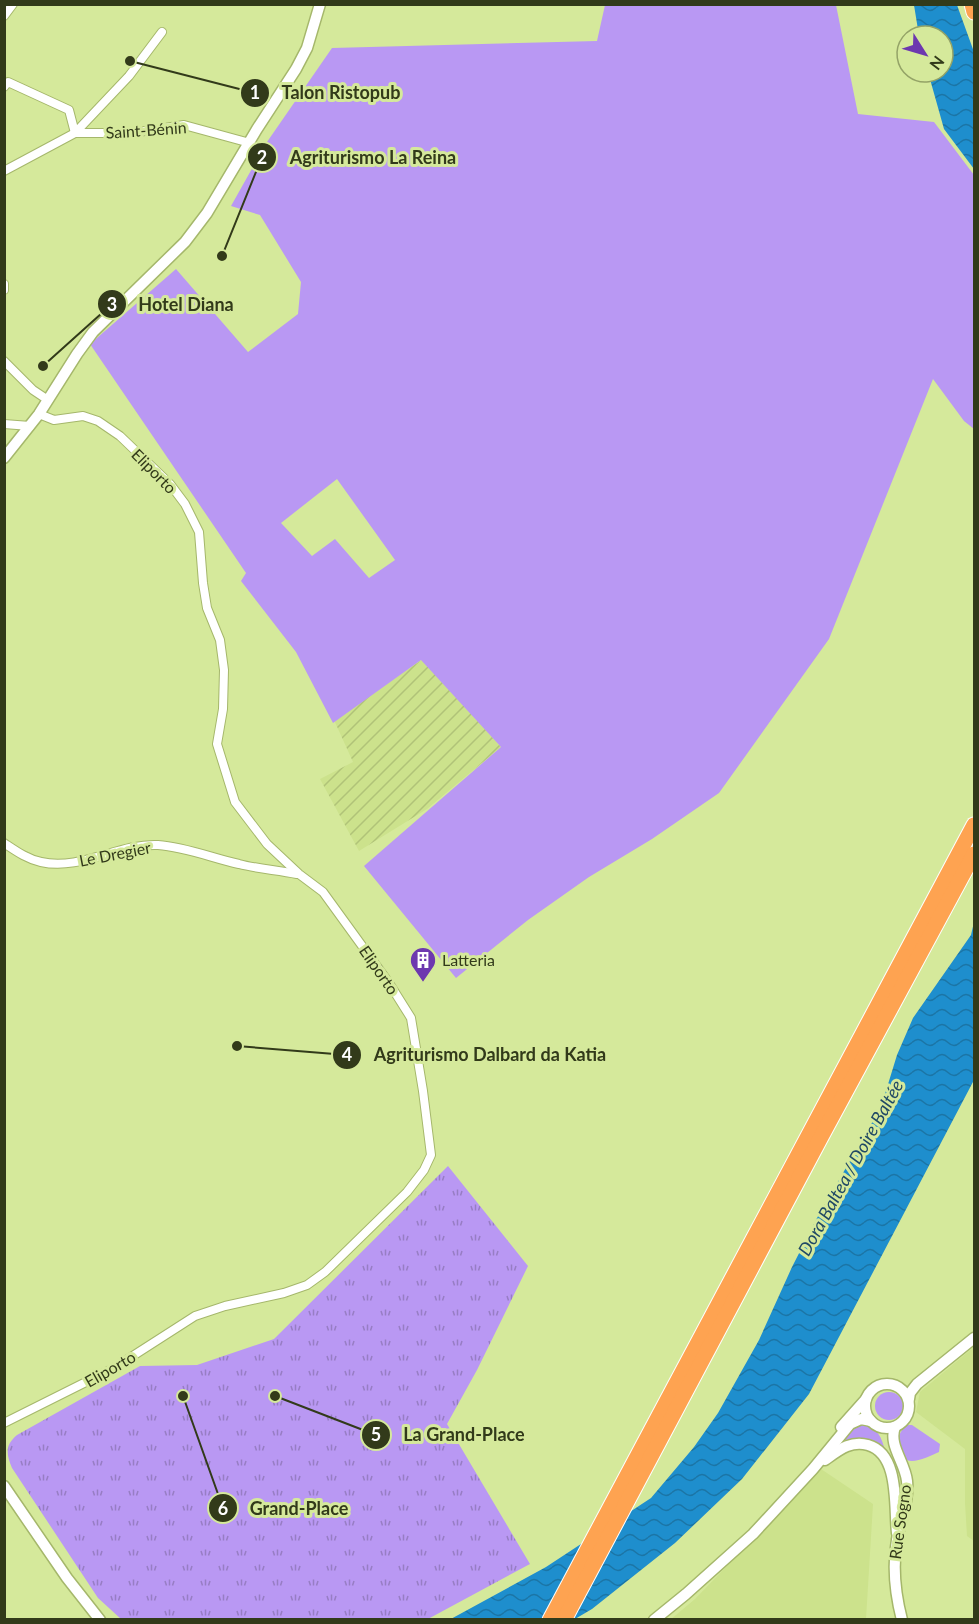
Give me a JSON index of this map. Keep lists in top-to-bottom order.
{
  "streets": {
    "street": [
      "Saint-Bénin",
      "Eliporto",
      "Le Dregier",
      "Rue Sogno"
    ]
  },
  "crossings": [
    ["Eliporto", "Le Dregier"]
  ],
  "water": ["Dora Baltea / Doire Baltée"],
  "places": {
    "other": [
      "Talon Ristopub",
      "Agriturismo La Reina",
      "Hotel Diana",
      "Agriturismo Dalbard da Katia",
      "Grand-Place",
      "La Grand-Place"
    ],
    "building": ["Latteria"]
  },
  "north": "bottom right"
}
